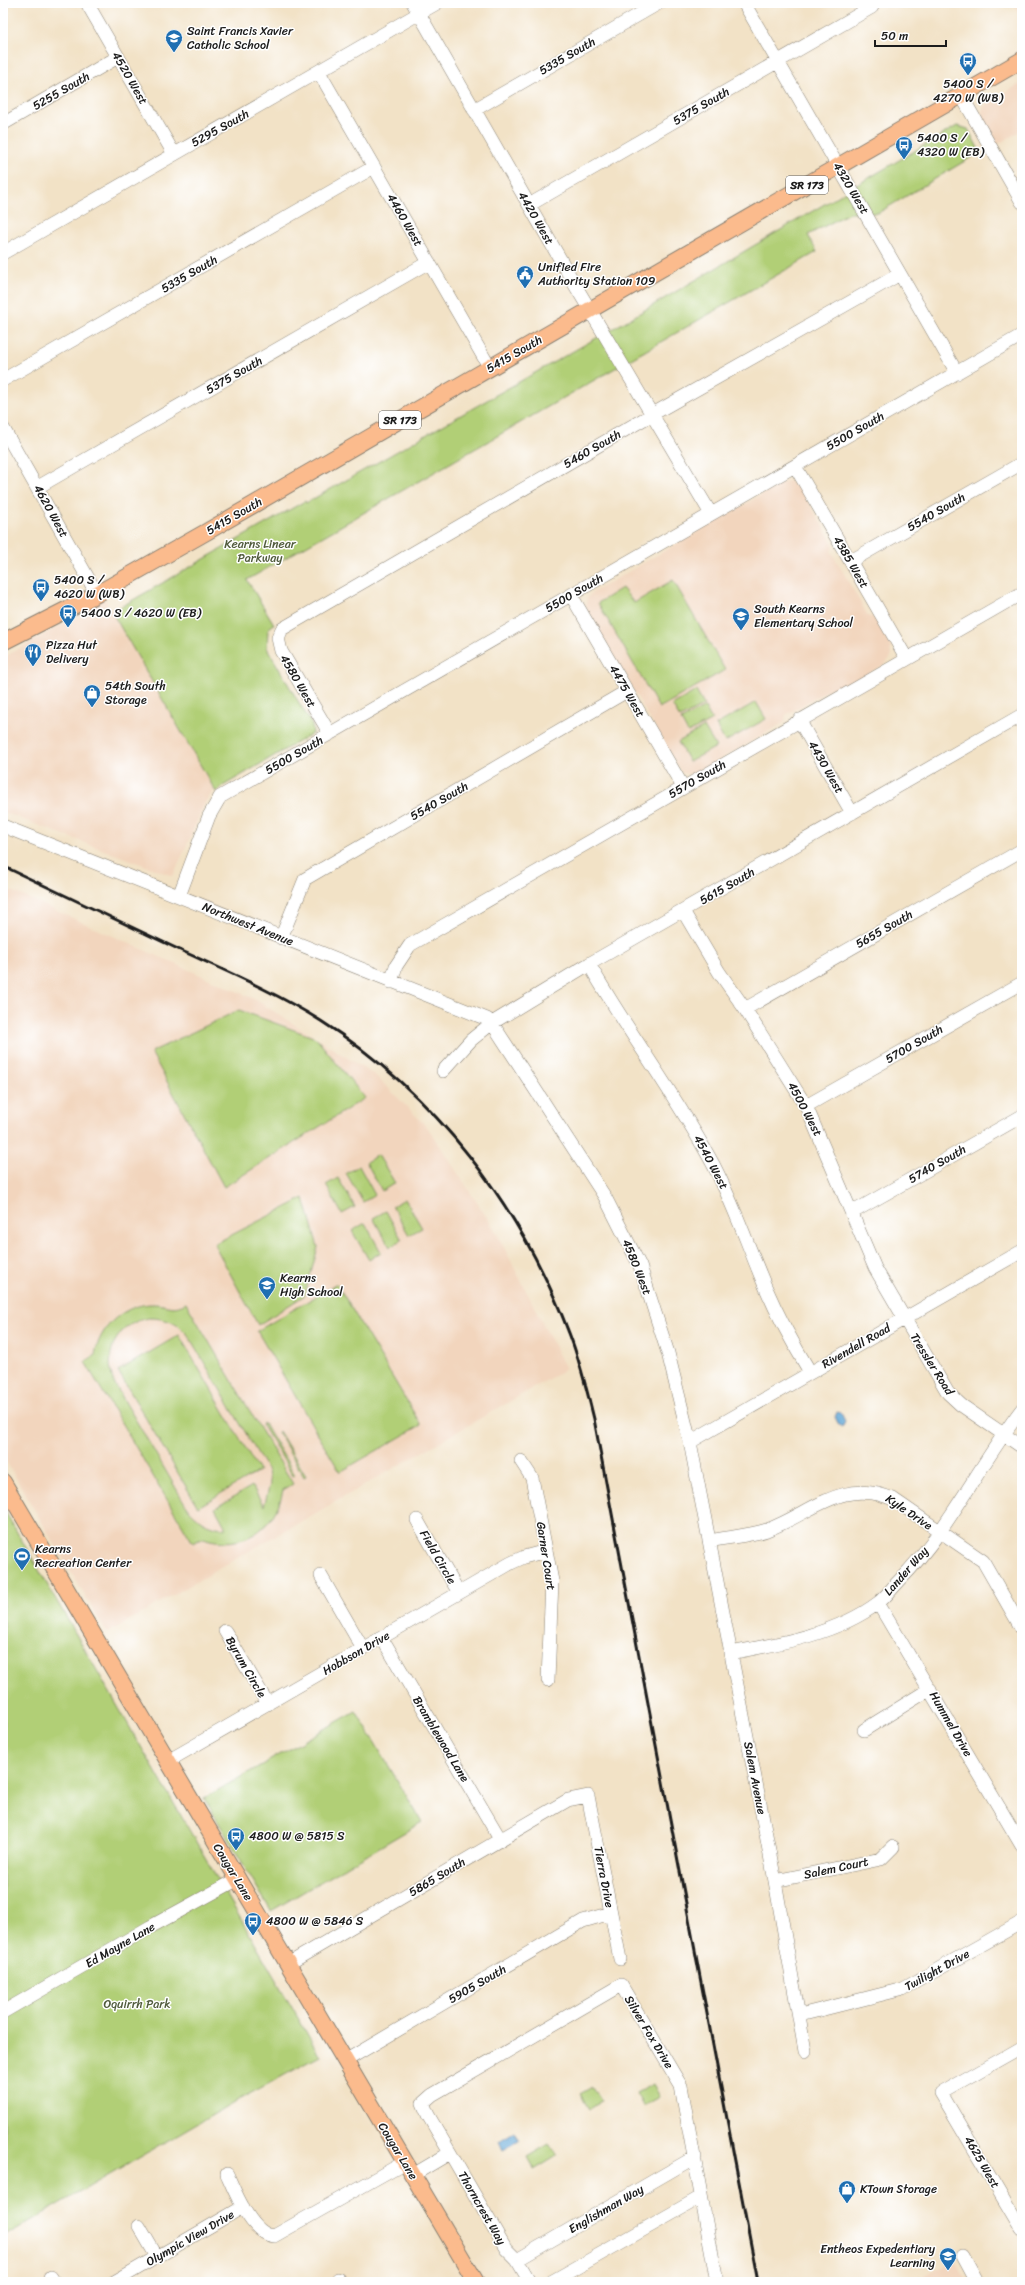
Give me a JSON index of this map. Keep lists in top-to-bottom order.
{
  "streets": {
    "main road": ["SR 173", "5415 South", "Cougar Lane"],
    "street": [
      "5335 South",
      "4520 West",
      "5255 South",
      "5375 South",
      "5295 South",
      "4320 West",
      "4420 West",
      "4460 West",
      "5500 South",
      "5460 South",
      "4620 West",
      "5540 South",
      "4385 West",
      "4580 West",
      "4475 West",
      "4430 West",
      "5570 South",
      "5615 South",
      "Northwest Avenue",
      "5655 South",
      "5700 South",
      "4500 West",
      "4540 West",
      "5740 South",
      "Rivendell Road",
      "Tressler Road",
      "Kyle Drive",
      "Garner Court",
      "Field Circle",
      "Lander Way",
      "Hobbson Drive",
      "Byrum Circle",
      "Hummel Drive",
      "Bramblewood Lane",
      "Salem Avenue",
      "Salem Court",
      "5865 South",
      "Tierra Drive",
      "Ed Mayne Lane",
      "Twilight Drive",
      "5905 South",
      "Silver Fox Drive",
      "4625 West",
      "Thorncrest Way",
      "Englishman Way",
      "Olympic View Drive"
    ]
  },
  "crossings": [
    ["5335 South", "4420 West"],
    ["5335 South", "4460 West"],
    ["4520 West", "5255 South"],
    ["4520 West", "5295 South"],
    ["5375 South", "4320 West"],
    ["5375 South", "4420 West"],
    ["5375 South", "4460 West"],
    ["5375 South", "4620 West"],
    ["5295 South", "4420 West"],
    ["5295 South", "4460 West"],
    ["4320 West", "5415 South"],
    ["4320 West", "5500 South"],
    ["4320 West", "5460 South"],
    ["4420 West", "5415 South"],
    ["4420 West", "5500 South"],
    ["4420 West", "5460 South"],
    ["4460 West", "5415 South"],
    ["5415 South", "4620 West"],
    ["5500 South", "4385 West"],
    ["5500 South", "4580 West"],
    ["5500 South", "4475 West"],
    ["5500 South", "Northwest Avenue"],
    ["5460 South", "4580 West"],
    ["5540 South", "4385 West"],
    ["5540 South", "4475 West"],
    ["5540 South", "Northwest Avenue"],
    ["4385 West", "5570 South"],
    ["4580 West", "5615 South"],
    ["4580 West", "Northwest Avenue"],
    ["4580 West", "Rivendell Road"],
    ["4580 West", "Kyle Drive"],
    ["4580 West", "Salem Avenue"],
    ["4475 West", "5570 South"],
    ["4430 West", "5570 South"],
    ["4430 West", "5615 South"],
    ["5570 South", "Northwest Avenue"],
    ["5615 South", "Northwest Avenue"],
    ["5615 South", "4500 West"],
    ["5615 South", "4540 West"],
    ["5655 South", "4500 West"],
    ["5700 South", "4500 West"],
    ["4500 West", "5740 South"],
    ["4500 West", "Rivendell Road"],
    ["4500 West", "Tressler Road"],
    ["4540 West", "Rivendell Road"],
    ["Rivendell Road", "Tressler Road"],
    ["Tressler Road", "Lander Way"],
    ["Kyle Drive", "Lander Way"],
    ["Kyle Drive", "Salem Avenue"],
    ["Garner Court", "Hobbson Drive"],
    ["Field Circle", "Hobbson Drive"],
    ["Lander Way", "Hummel Drive"],
    ["Lander Way", "Salem Avenue"],
    ["Hobbson Drive", "Byrum Circle"],
    ["Hobbson Drive", "Bramblewood Lane"],
    ["Hobbson Drive", "Cougar Lane"],
    ["Bramblewood Lane", "5865 South"],
    ["Salem Avenue", "Salem Court"],
    ["Salem Avenue", "Twilight Drive"],
    ["Cougar Lane", "5865 South"],
    ["Cougar Lane", "Ed Mayne Lane"],
    ["Cougar Lane", "5905 South"],
    ["Cougar Lane", "Olympic View Drive"],
    ["5865 South", "Tierra Drive"],
    ["Tierra Drive", "5905 South"],
    ["Silver Fox Drive", "Thorncrest Way"],
    ["Silver Fox Drive", "Englishman Way"],
    ["Thorncrest Way", "Englishman Way"]
  ],
  "parks": ["Kearns Linear Parkway", "Oquirrh Park"],
  "places": {
    "school or university": [
      "Saint Francis Xavier Catholic School",
      "South Kearns Elementary School",
      "Kearns High School",
      "Entheos Expedentiary Learning"
    ],
    "bus stop": [
      "5400 S / 4270 W (WB)",
      "5400 S / 4320 W (EB)",
      "5400 S / 4620 W (WB)",
      "5400 S / 4620 W (EB)",
      "4800 W @ 5815 S",
      "4800 W @ 5846 S"
    ],
    "public building": ["Unified Fire Authority Station 109"],
    "restaurant": ["Pizza Hut Delivery"],
    "shop": ["54th South Storage", "KTown Storage"],
    "sports": ["Kearns Recreation Center"]
  },
  "scale_bar": "50 m"
}
